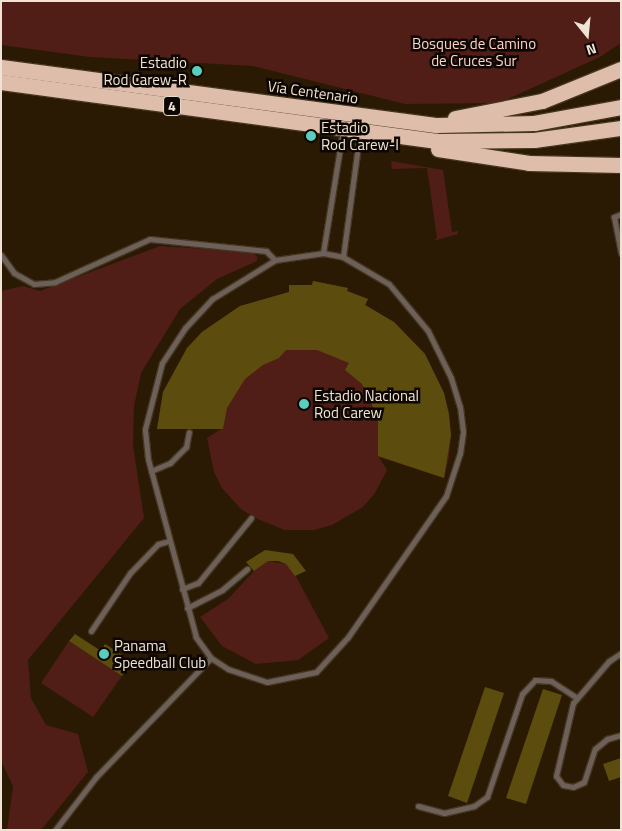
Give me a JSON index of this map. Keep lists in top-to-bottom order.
{
  "streets": {
    "highway": ["Vía Centenario", "4"]
  },
  "parks": ["Bosques de Camino de Cruces Sur"],
  "places": [
    "Estadio Rod Carew-R",
    "Estadio Rod Carew-I",
    "Estadio Nacional Rod Carew",
    "Panama Speedball Club"
  ],
  "north": "bottom"
}
